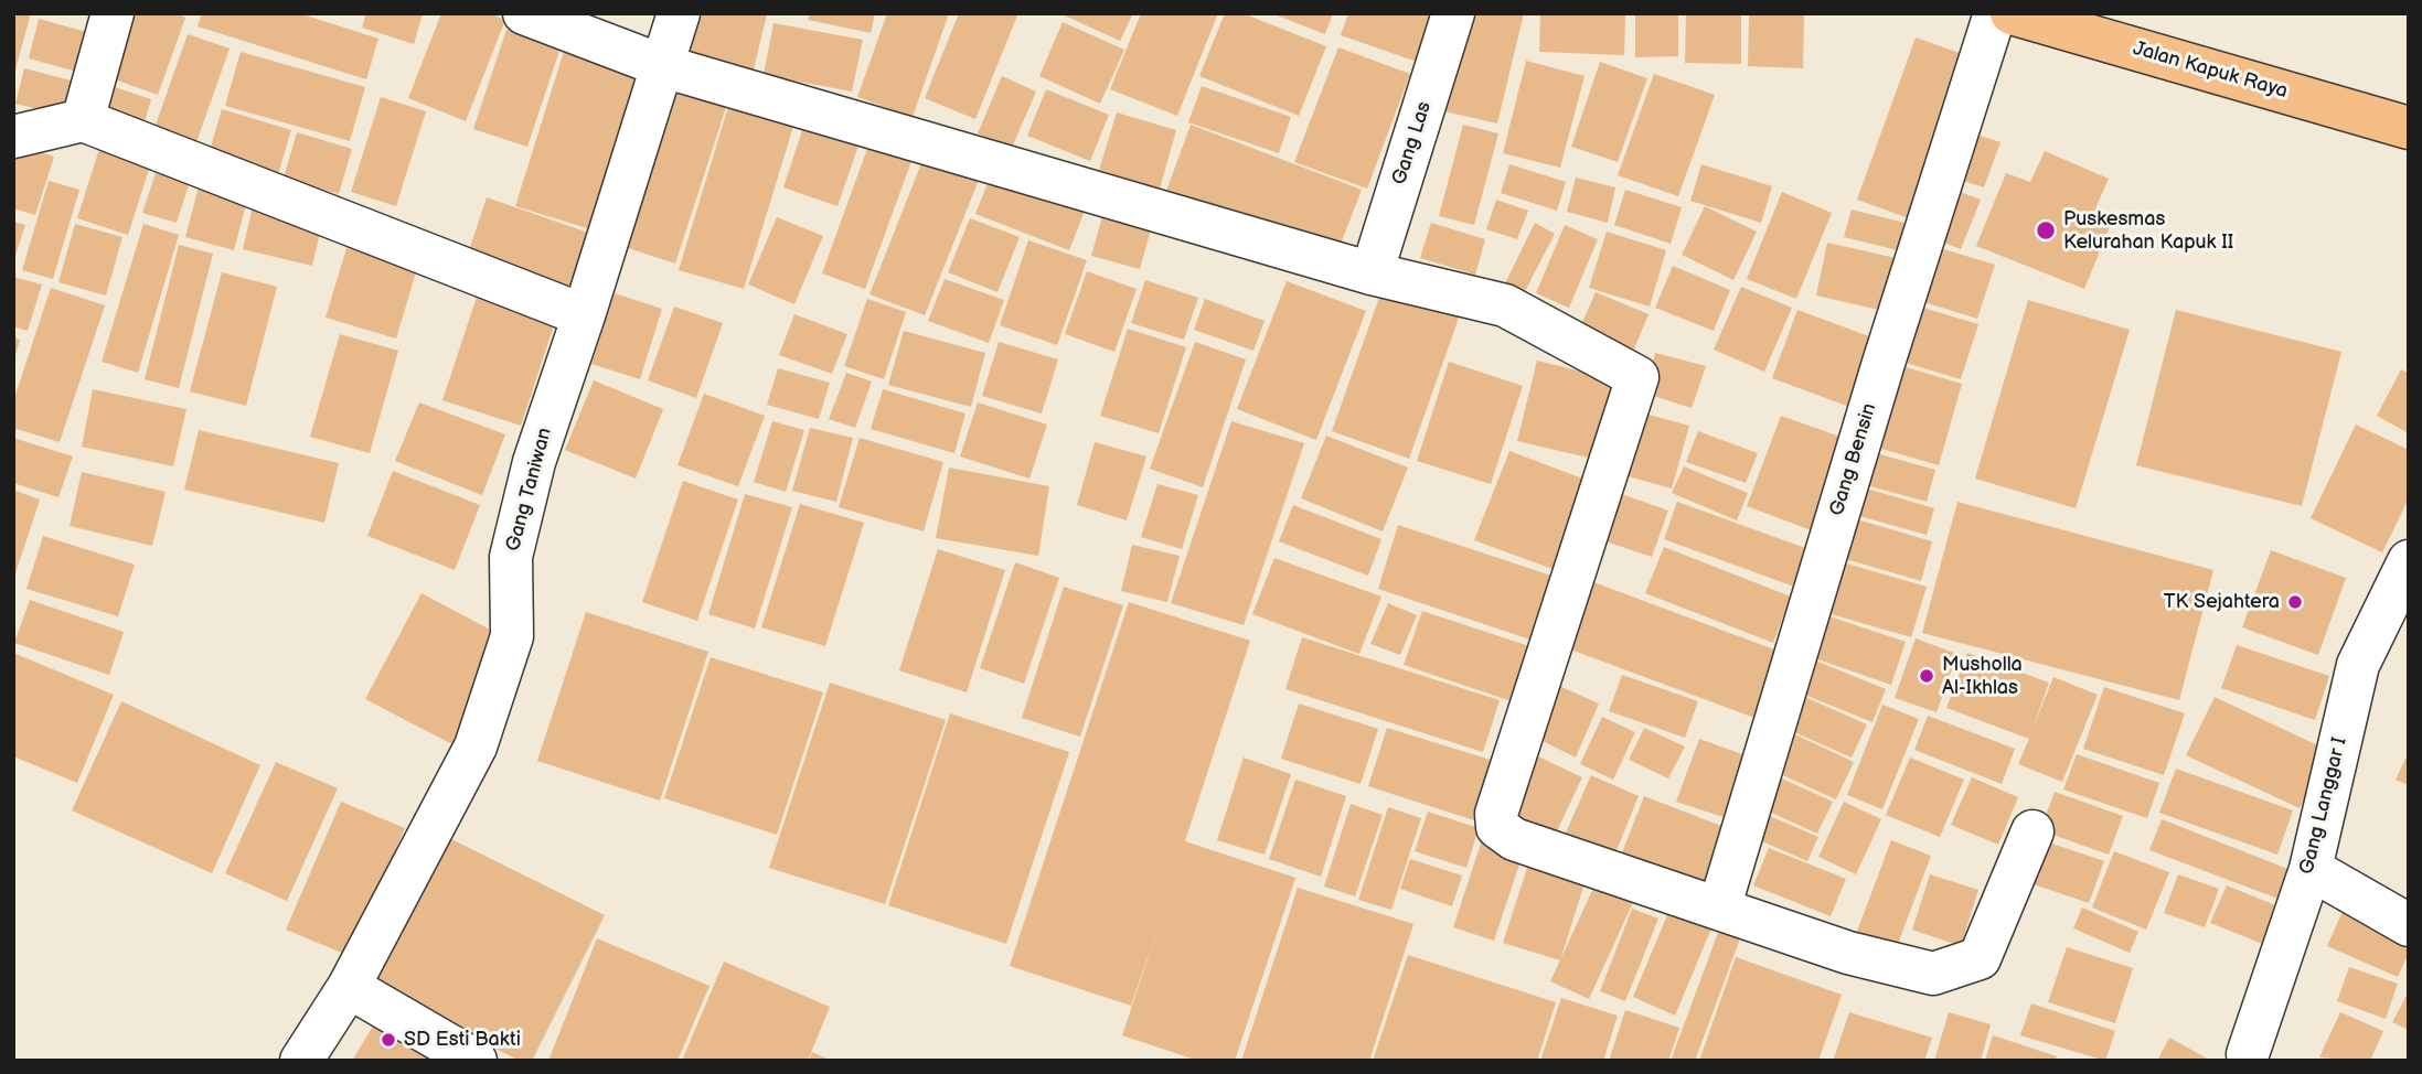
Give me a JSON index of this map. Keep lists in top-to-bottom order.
{
  "streets": {
    "main road": ["Jalan Kapuk Raya"],
    "street": [
      "Gang Las",
      "Gang Bensin",
      "Gang Taniwan",
      "Gang Langgar I"
    ]
  },
  "places": [
    "Puskesmas Kelurahan Kapuk II",
    "TK Sejahtera",
    "Musholla Al-Ikhlas",
    "SD Esti Bakti"
  ]
}
